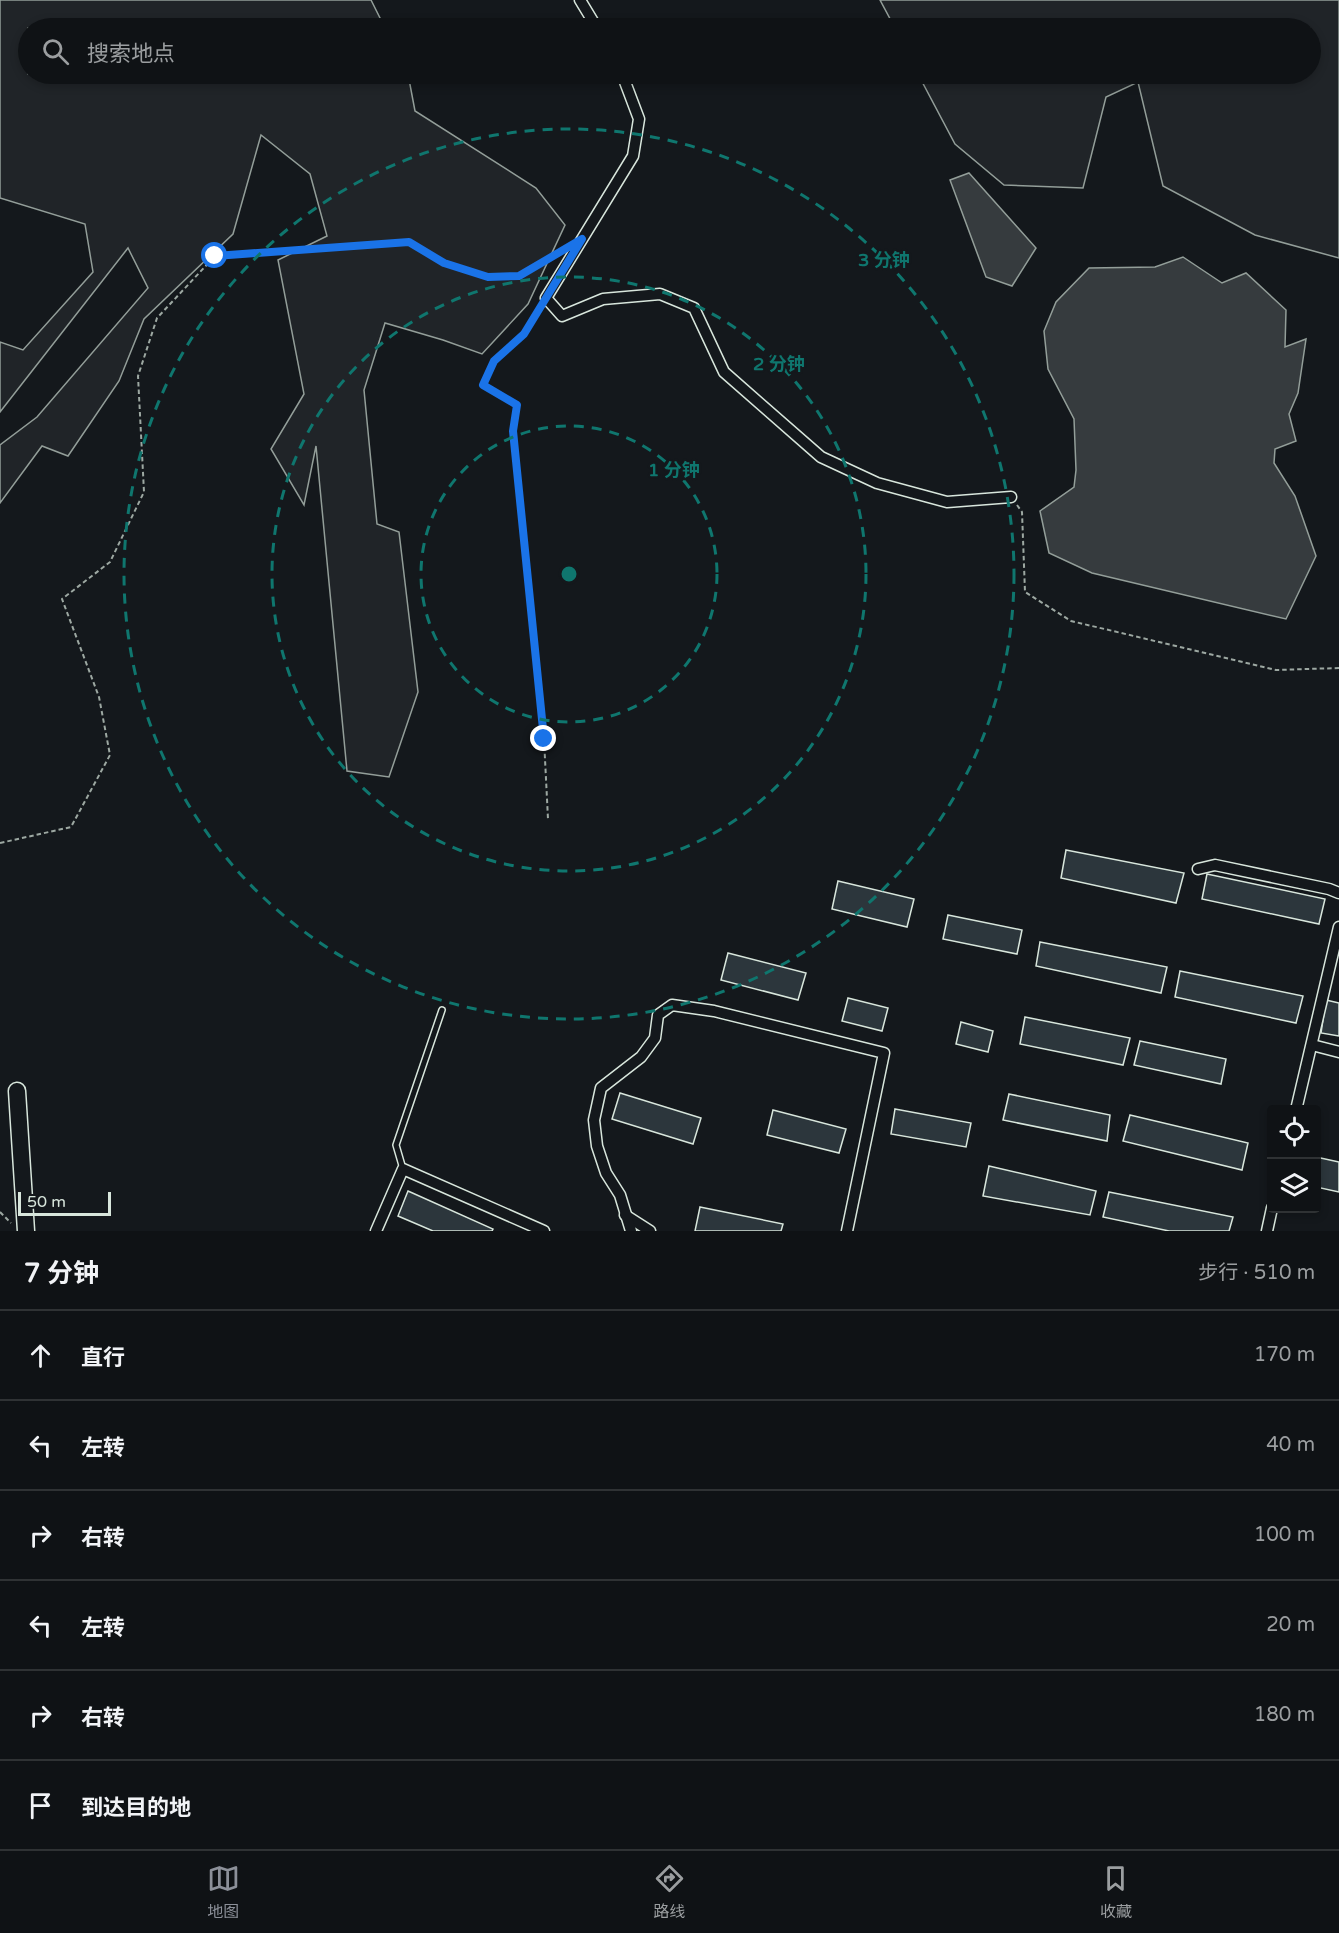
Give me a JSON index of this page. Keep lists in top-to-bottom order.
{
  "scale_bar": "50 m",
  "page": {
    "search": "搜索地点",
    "scale": "50 m",
    "heading": ["7 分钟", "步行 · 510 m"],
    "list": [
      ["直行", "170 m"],
      ["左转", "40 m"],
      ["右转", "100 m"],
      ["左转", "20 m"],
      ["右转", "180 m"],
      "到达目的地"
    ],
    "nav": ["地图", "路线", "收藏"]
  },
  "rings": ["3 分钟", "2 分钟", "1 分钟"]
}
